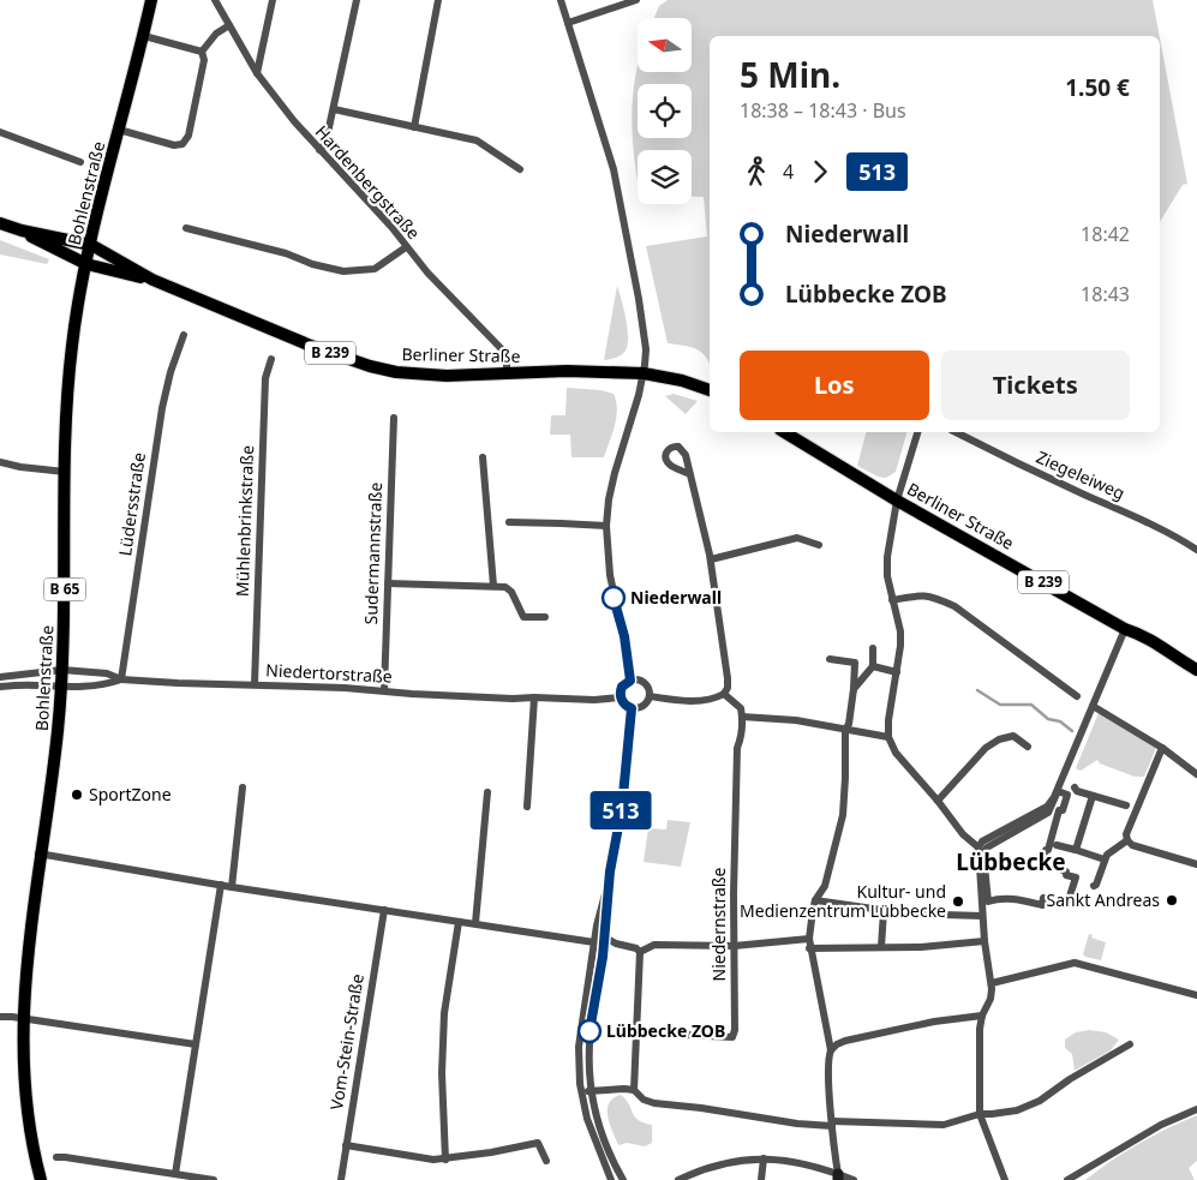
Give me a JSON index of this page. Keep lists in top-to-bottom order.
{
  "streets": {
    "main road": [
      "Bohlenstraße",
      "B 239",
      "Berliner Straße",
      "B 65"
    ],
    "street": [
      "Hardenbergstraße",
      "Ziegeleiweg",
      "Lüdersstraße",
      "Mühlenbrinkstraße",
      "Sudermannstraße",
      "Niedertorstraße",
      "Niedernstraße",
      "Vom-Stein-Straße"
    ]
  },
  "crossings": [
    ["Hardenbergstraße", "Berliner Straße"],
    ["Bohlenstraße", "Berliner Straße"],
    ["Bohlenstraße", "Niedertorstraße"],
    ["Lüdersstraße", "Niedertorstraße"],
    ["Mühlenbrinkstraße", "Niedertorstraße"],
    ["Sudermannstraße", "Niedertorstraße"]
  ],
  "districts": ["Lübbecke"],
  "places": [
    "Niederwall",
    "SportZone",
    "Sankt Andreas",
    "Kultur- und Medienzentrum Lübbecke",
    "Lübbecke ZOB"
  ],
  "lines": ["bus line 513"],
  "north": "left",
  "page": {
    "on_map": "513",
    "heading": ["5 Min.", "18:38 – 18:43 · Bus", "1.50 €"],
    "legs": ["4", "513"],
    "list": [
      {
        "name": "Niederwall",
        "value": "18:42"
      },
      {
        "name": "Lübbecke ZOB",
        "value": "18:43"
      }
    ],
    "buttons": ["Los", "Tickets"]
  }
}
